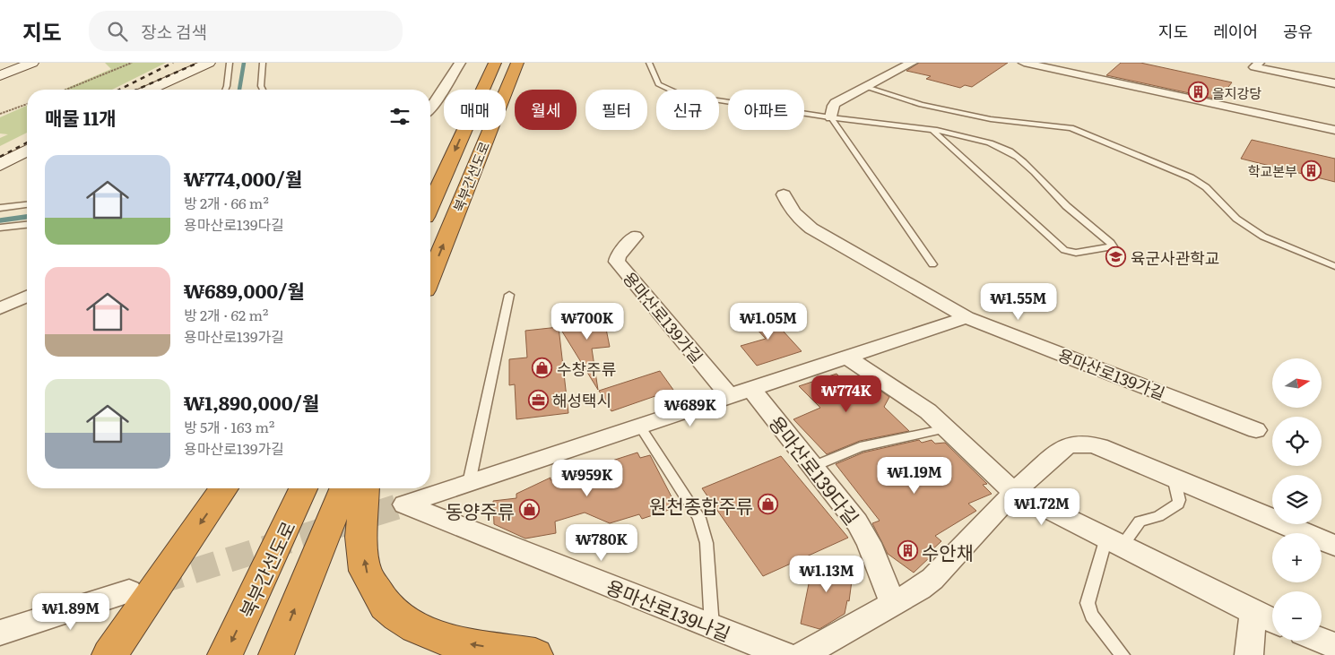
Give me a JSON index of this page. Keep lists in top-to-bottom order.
{
  "streets": {
    "highway": ["북부간선도로"],
    "street": ["용마산로139가길", "용마산로139다길", "용마산로139나길"]
  },
  "crossings": [
    ["용마산로139가길", "용마산로139다길"]
  ],
  "places": {
    "building": ["을지강당", "학교본부", "수안채"],
    "school or university": ["육군사관학교"],
    "shop": ["수창주류", "원천종합주류", "동양주류"],
    "office": ["해성택시"]
  },
  "north": "right",
  "page": {
    "header": "지도",
    "search": "장소 검색",
    "nav": ["지도", "레이어", "공유"],
    "chip": [
      "매매",
      "월세",
      "필터",
      "신규",
      "아파트"
    ],
    "heading": "매물 11개",
    "list": [
      {
        "name": "₩774,000/월",
        "note": "방 2개 · 66 m² · 용마산로139다길"
      },
      {
        "name": "₩689,000/월",
        "note": "방 2개 · 62 m² · 용마산로139가길"
      },
      {
        "name": "₩1,890,000/월",
        "note": "방 5개 · 163 m² · 용마산로139가길"
      }
    ],
    "price": [
      "₩1.55M",
      "₩700K",
      "₩1.05M",
      "₩774K",
      "₩689K",
      "₩1.19M",
      "₩959K",
      "₩1.72M",
      "₩780K",
      "₩1.13M",
      "₩1.89M"
    ],
    "map_buttons": ["+", "−"]
  }
}
